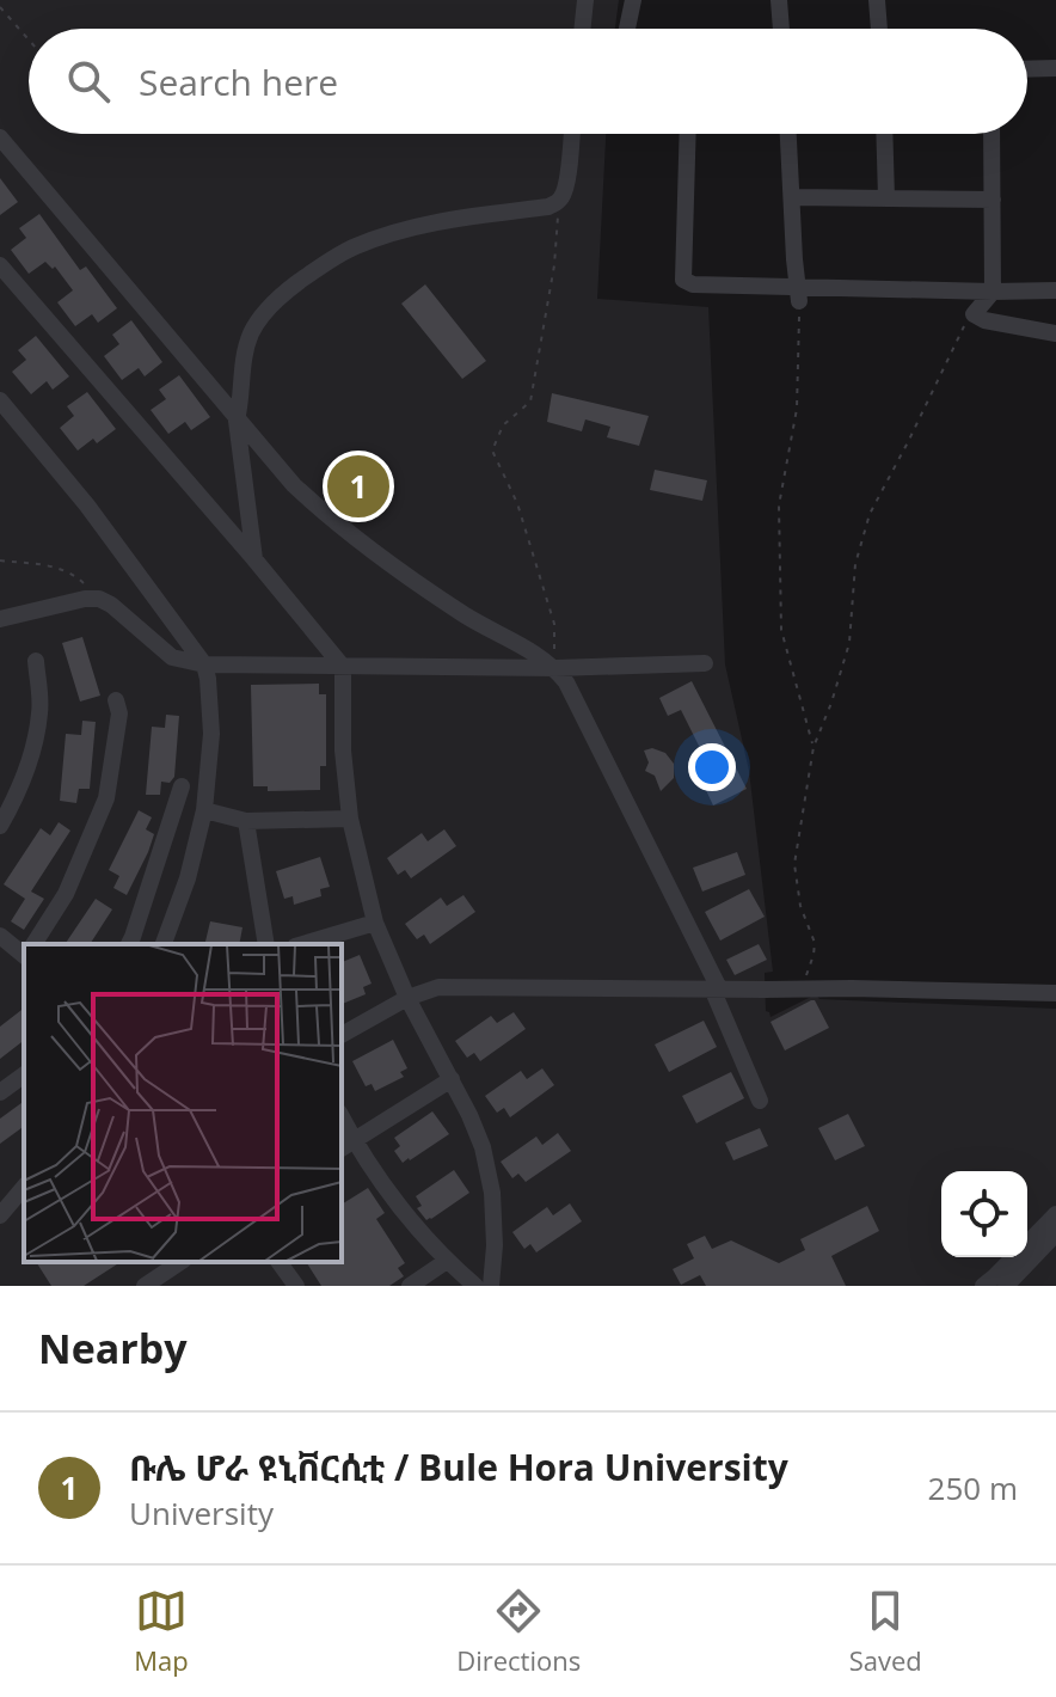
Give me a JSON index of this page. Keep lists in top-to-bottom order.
{
  "page": {
    "search": "Search here",
    "pins": "1",
    "heading": "Nearby",
    "list": [
      {
        "mark": "1",
        "name": "ቡሌ ሆራ ዩኒቨርሲቲ / Bule Hora University",
        "note": "University",
        "value": "250 m"
      }
    ],
    "nav": ["Map", "Directions", "Saved"]
  }
}
